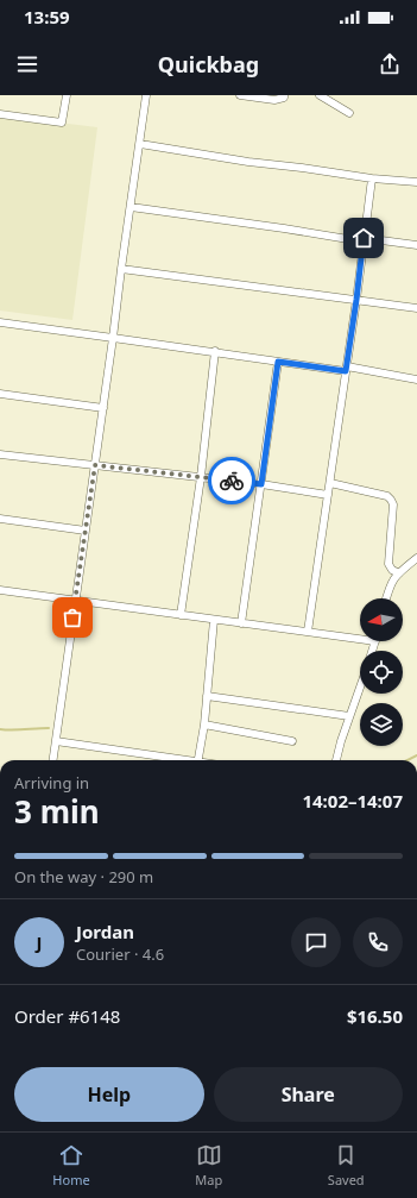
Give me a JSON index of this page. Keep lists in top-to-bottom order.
{
  "north": "left",
  "page": {
    "status": "13:59",
    "header": "Quickbag",
    "heading": ["3 min", "Arriving in", "14:02–14:07"],
    "panel": [
      "Jordan",
      "Courier · 4.6",
      "Order #6148",
      "$16.50"
    ],
    "bar": "On the way · 290 m",
    "round": "J",
    "buttons": ["Help", "Share"],
    "tabs": ["Home", "Map", "Saved"]
  }
}
